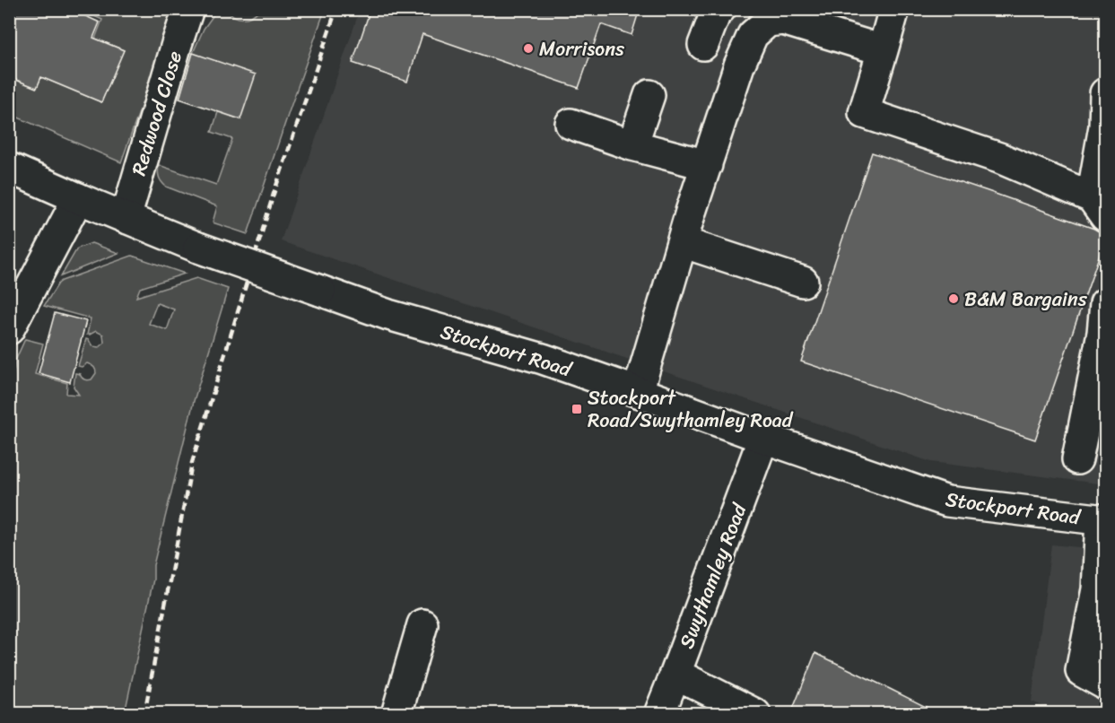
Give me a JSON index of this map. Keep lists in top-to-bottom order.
{
  "streets": {
    "main road": ["Redwood Close", "Stockport Road", "Swythamley Road"]
  },
  "crossings": [
    ["Redwood Close", "Stockport Road"],
    ["Stockport Road", "Swythamley Road"]
  ],
  "places": {
    "other": ["Morrisons", "B&M Bargains"],
    "transit": ["Stockport Road/Swythamley Road"]
  }
}
